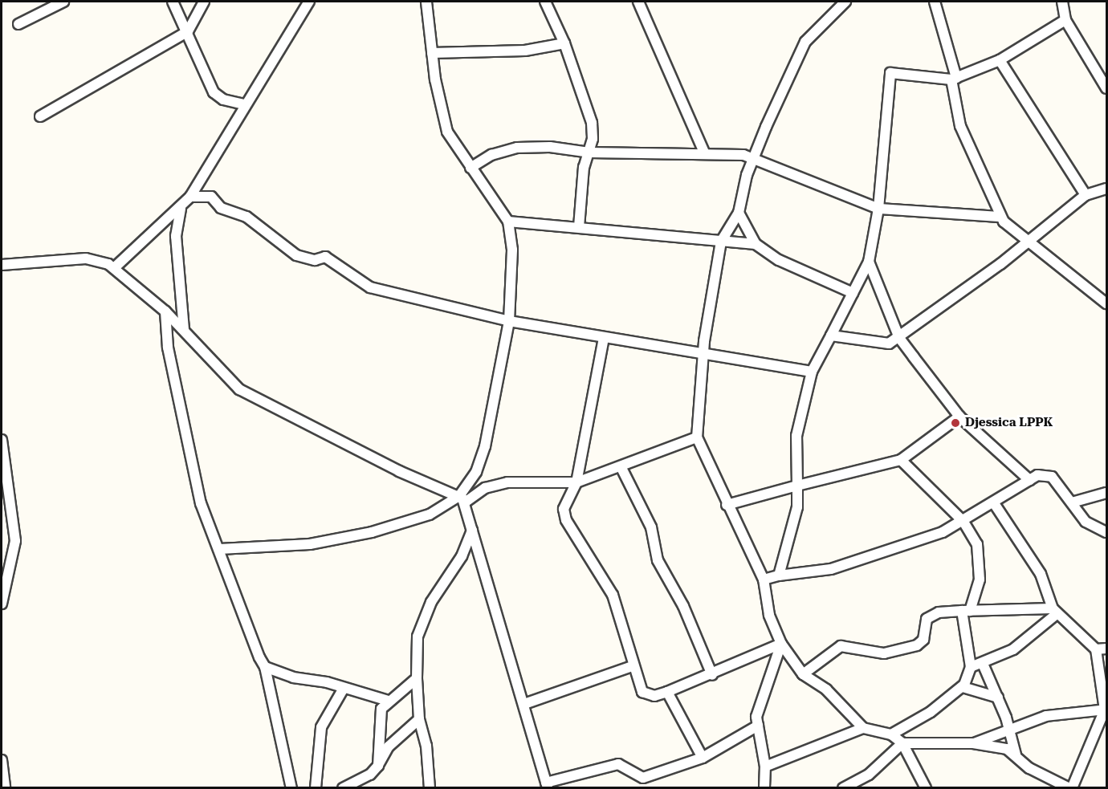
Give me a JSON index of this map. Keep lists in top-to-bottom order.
{
  "places": ["Djessica LPPK"]
}
